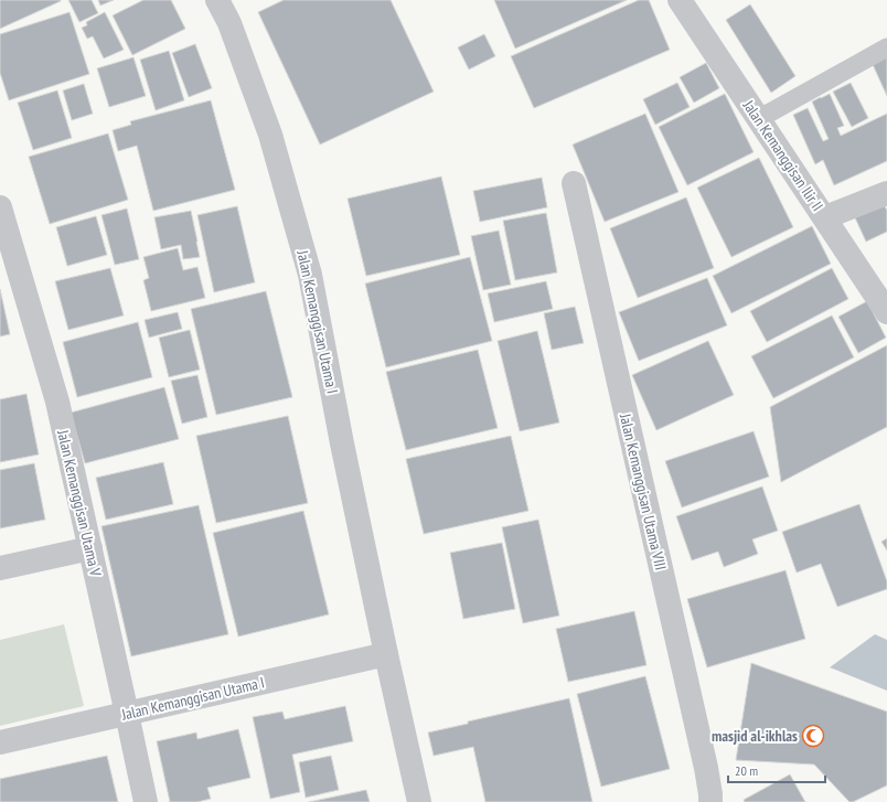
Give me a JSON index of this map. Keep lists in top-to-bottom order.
{
  "streets": {
    "street": [
      "Jalan Kemanggisan Ilir II",
      "Jalan Kemanggisan Utama I",
      "Jalan Kemanggisan Utama VIII",
      "Jalan Kemanggisan Utama V"
    ]
  },
  "crossings": [
    ["Jalan Kemanggisan Utama I", "Jalan Kemanggisan Utama V"]
  ],
  "places": {
    "mosque": ["masjid al-ikhlas"]
  },
  "scale_bar": "20 m"
}
